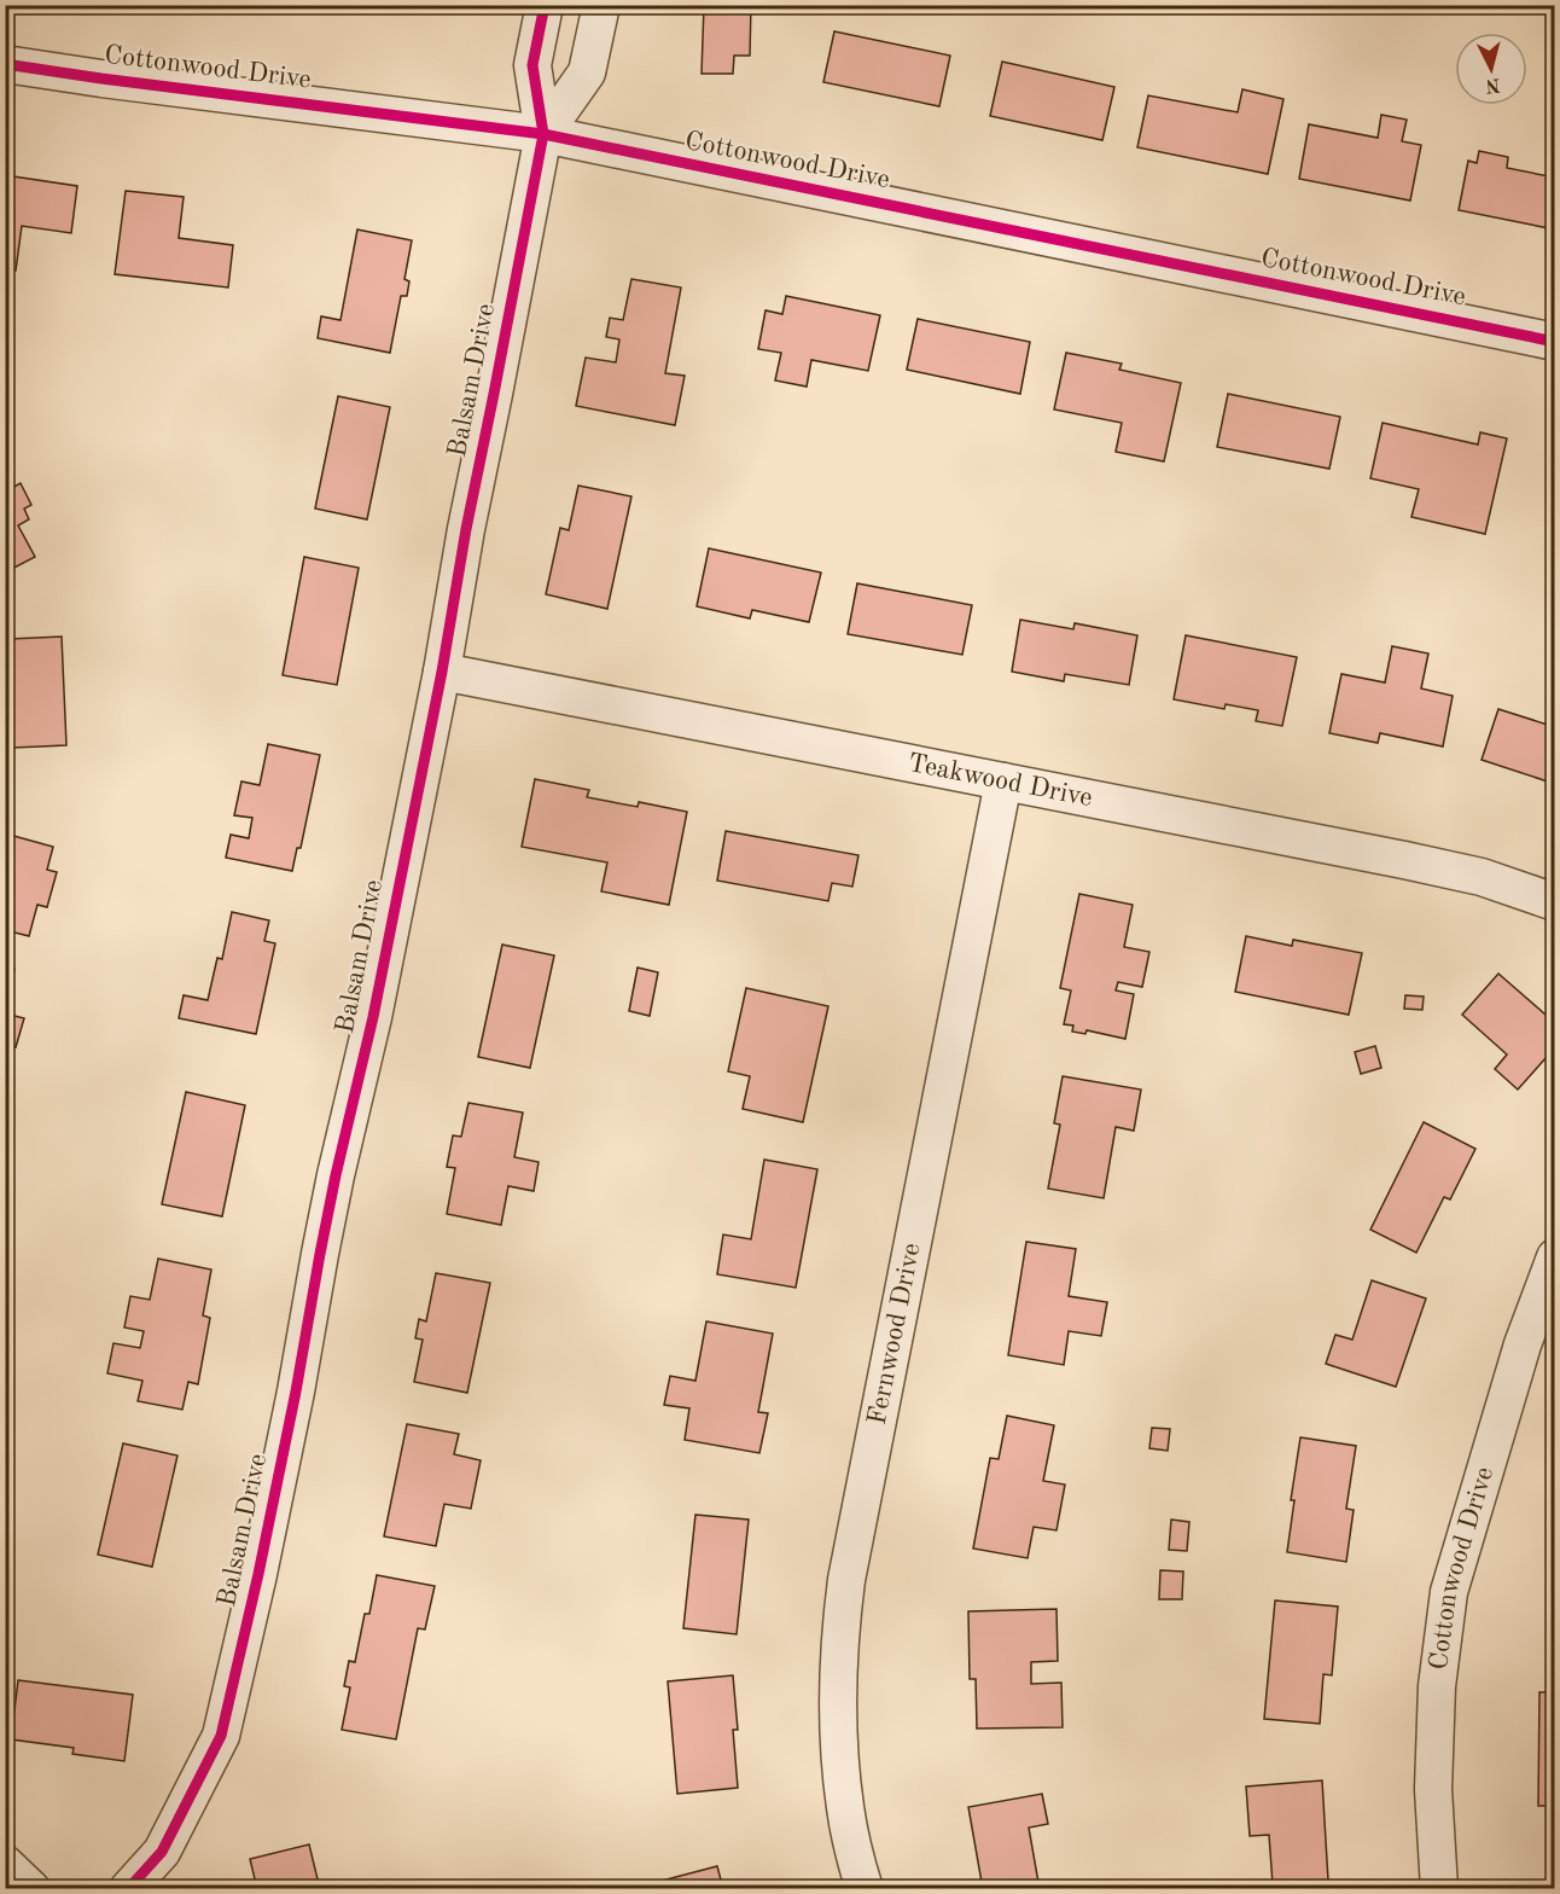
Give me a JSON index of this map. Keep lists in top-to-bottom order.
{
  "streets": {
    "street": [
      "Cottonwood Drive",
      "Balsam Drive",
      "Teakwood Drive",
      "Fernwood Drive"
    ]
  },
  "crossings": [
    ["Cottonwood Drive", "Balsam Drive"],
    ["Balsam Drive", "Teakwood Drive"],
    ["Teakwood Drive", "Fernwood Drive"]
  ],
  "north": "bottom"
}
